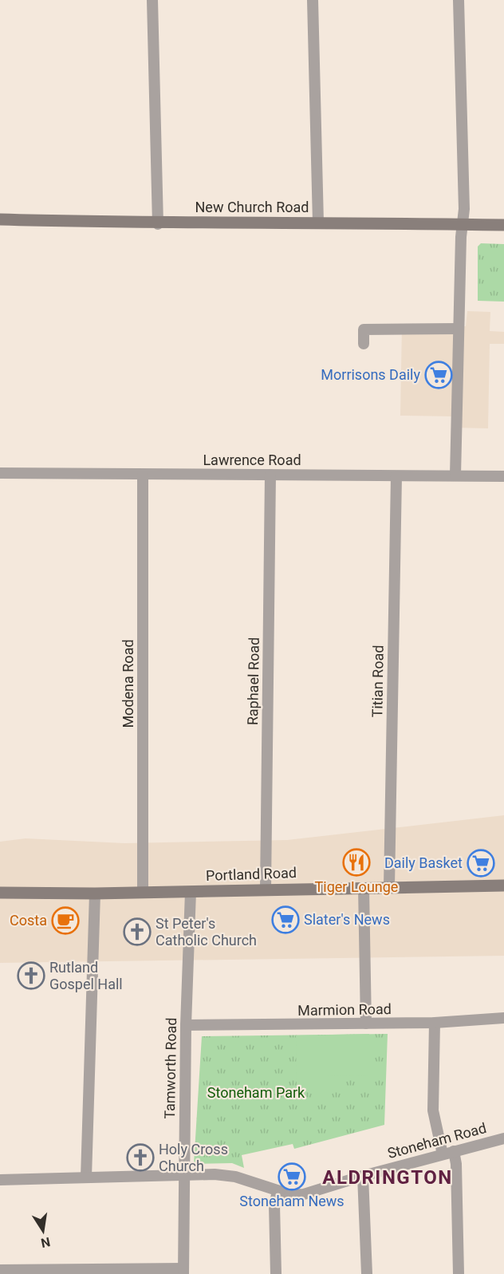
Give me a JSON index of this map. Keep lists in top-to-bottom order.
{
  "streets": {
    "street": [
      "New Church Road",
      "Lawrence Road",
      "Raphael Road",
      "Titian Road",
      "Modena Road",
      "Portland Road",
      "Marmion Road",
      "Tamworth Road",
      "Stoneham Road"
    ]
  },
  "crossings": [
    ["Lawrence Road", "Raphael Road"],
    ["Lawrence Road", "Titian Road"],
    ["Lawrence Road", "Modena Road"],
    ["Raphael Road", "Portland Road"],
    ["Titian Road", "Portland Road"],
    ["Modena Road", "Portland Road"],
    ["Portland Road", "Tamworth Road"],
    ["Marmion Road", "Tamworth Road"],
    ["Tamworth Road", "Stoneham Road"]
  ],
  "districts": ["ALDRINGTON"],
  "parks": ["Stoneham Park"],
  "places": {
    "supermarket": [
      "Morrisons Daily",
      "Daily Basket",
      "Slater's News",
      "Stoneham News"
    ],
    "restaurant": ["Tiger Lounge"],
    "cafe": ["Costa"],
    "church": ["St Peter's Catholic Church", "Rutland Gospel Hall", "Holy Cross Church"]
  },
  "north": "bottom"
}
